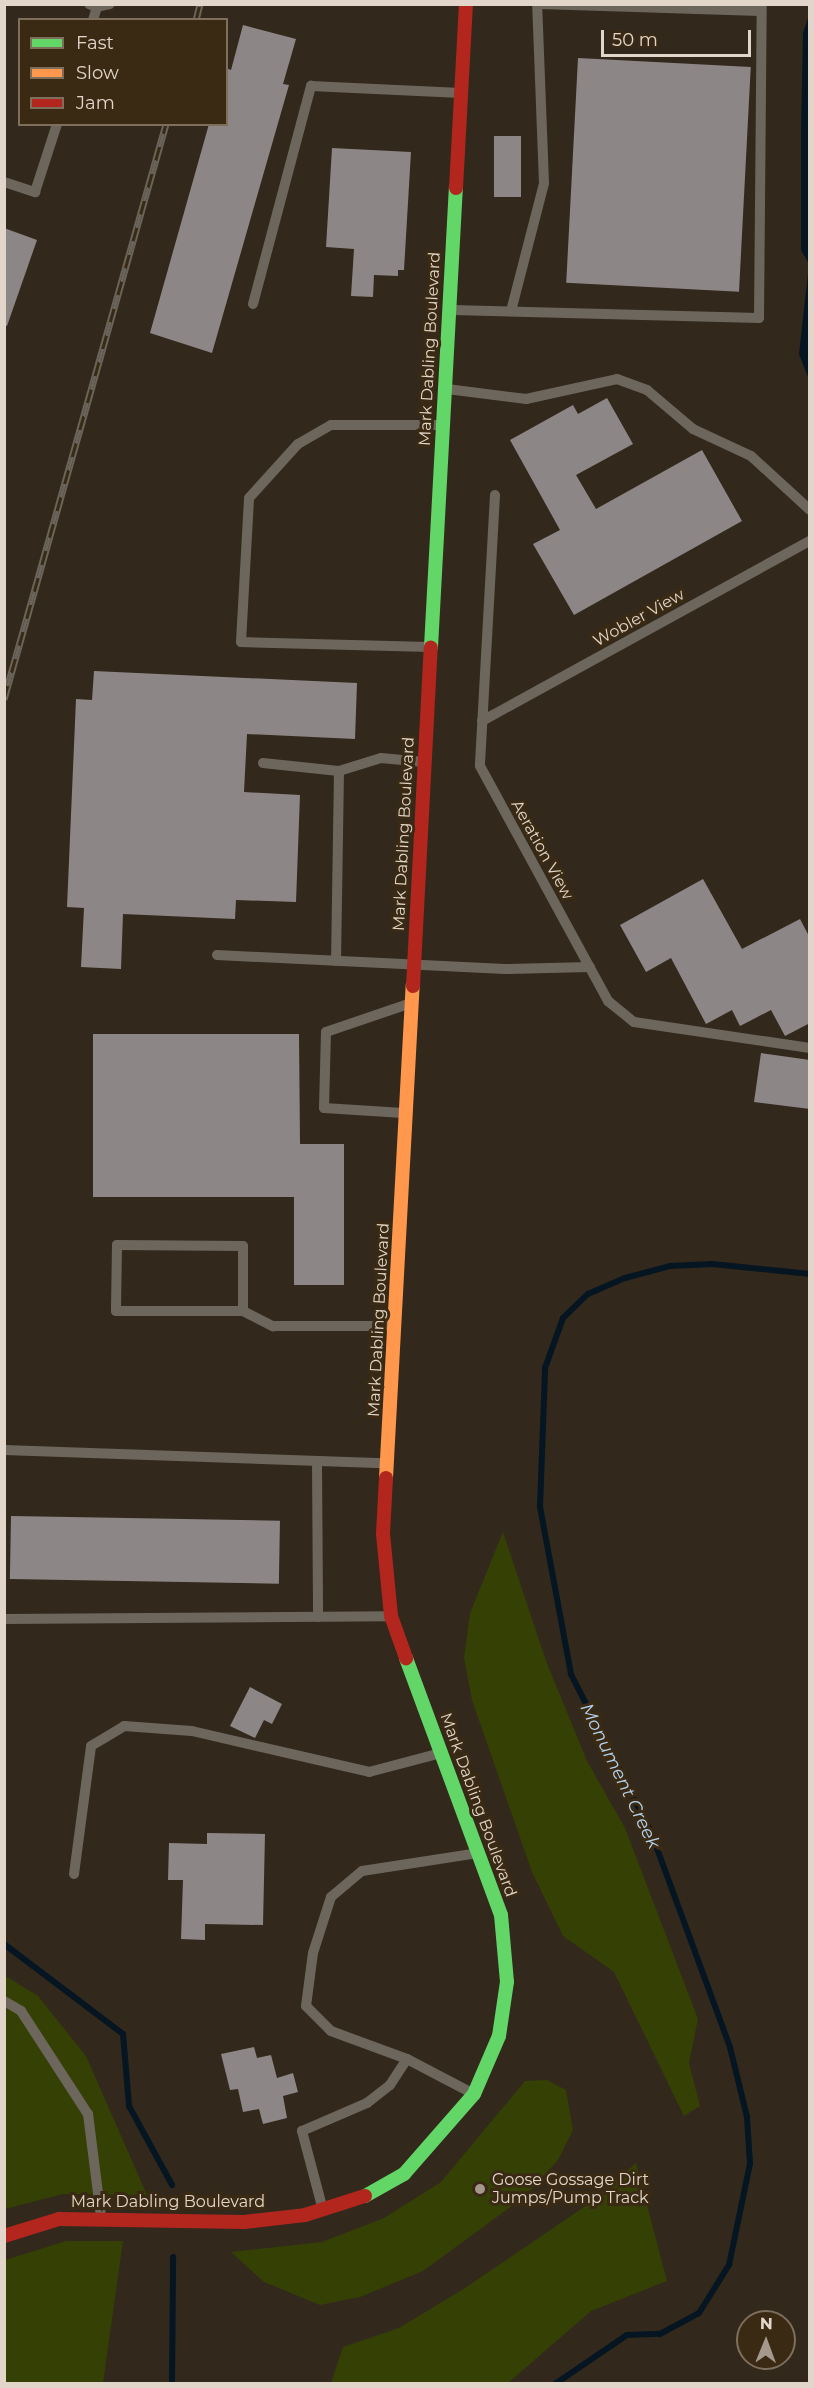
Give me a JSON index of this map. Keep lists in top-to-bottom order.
{
  "streets": {
    "street": ["Mark Dabling Boulevard"],
    "lane": ["Wobler View", "Aeration View"]
  },
  "crossings": [
    ["Wobler View", "Aeration View"]
  ],
  "water": ["Monument Creek"],
  "places": ["Goose Gossage Dirt Jumps/Pump Track"],
  "legend": ["Fast", "Slow", "Jam"],
  "scale_bar": "50 m",
  "north": "top"
}
